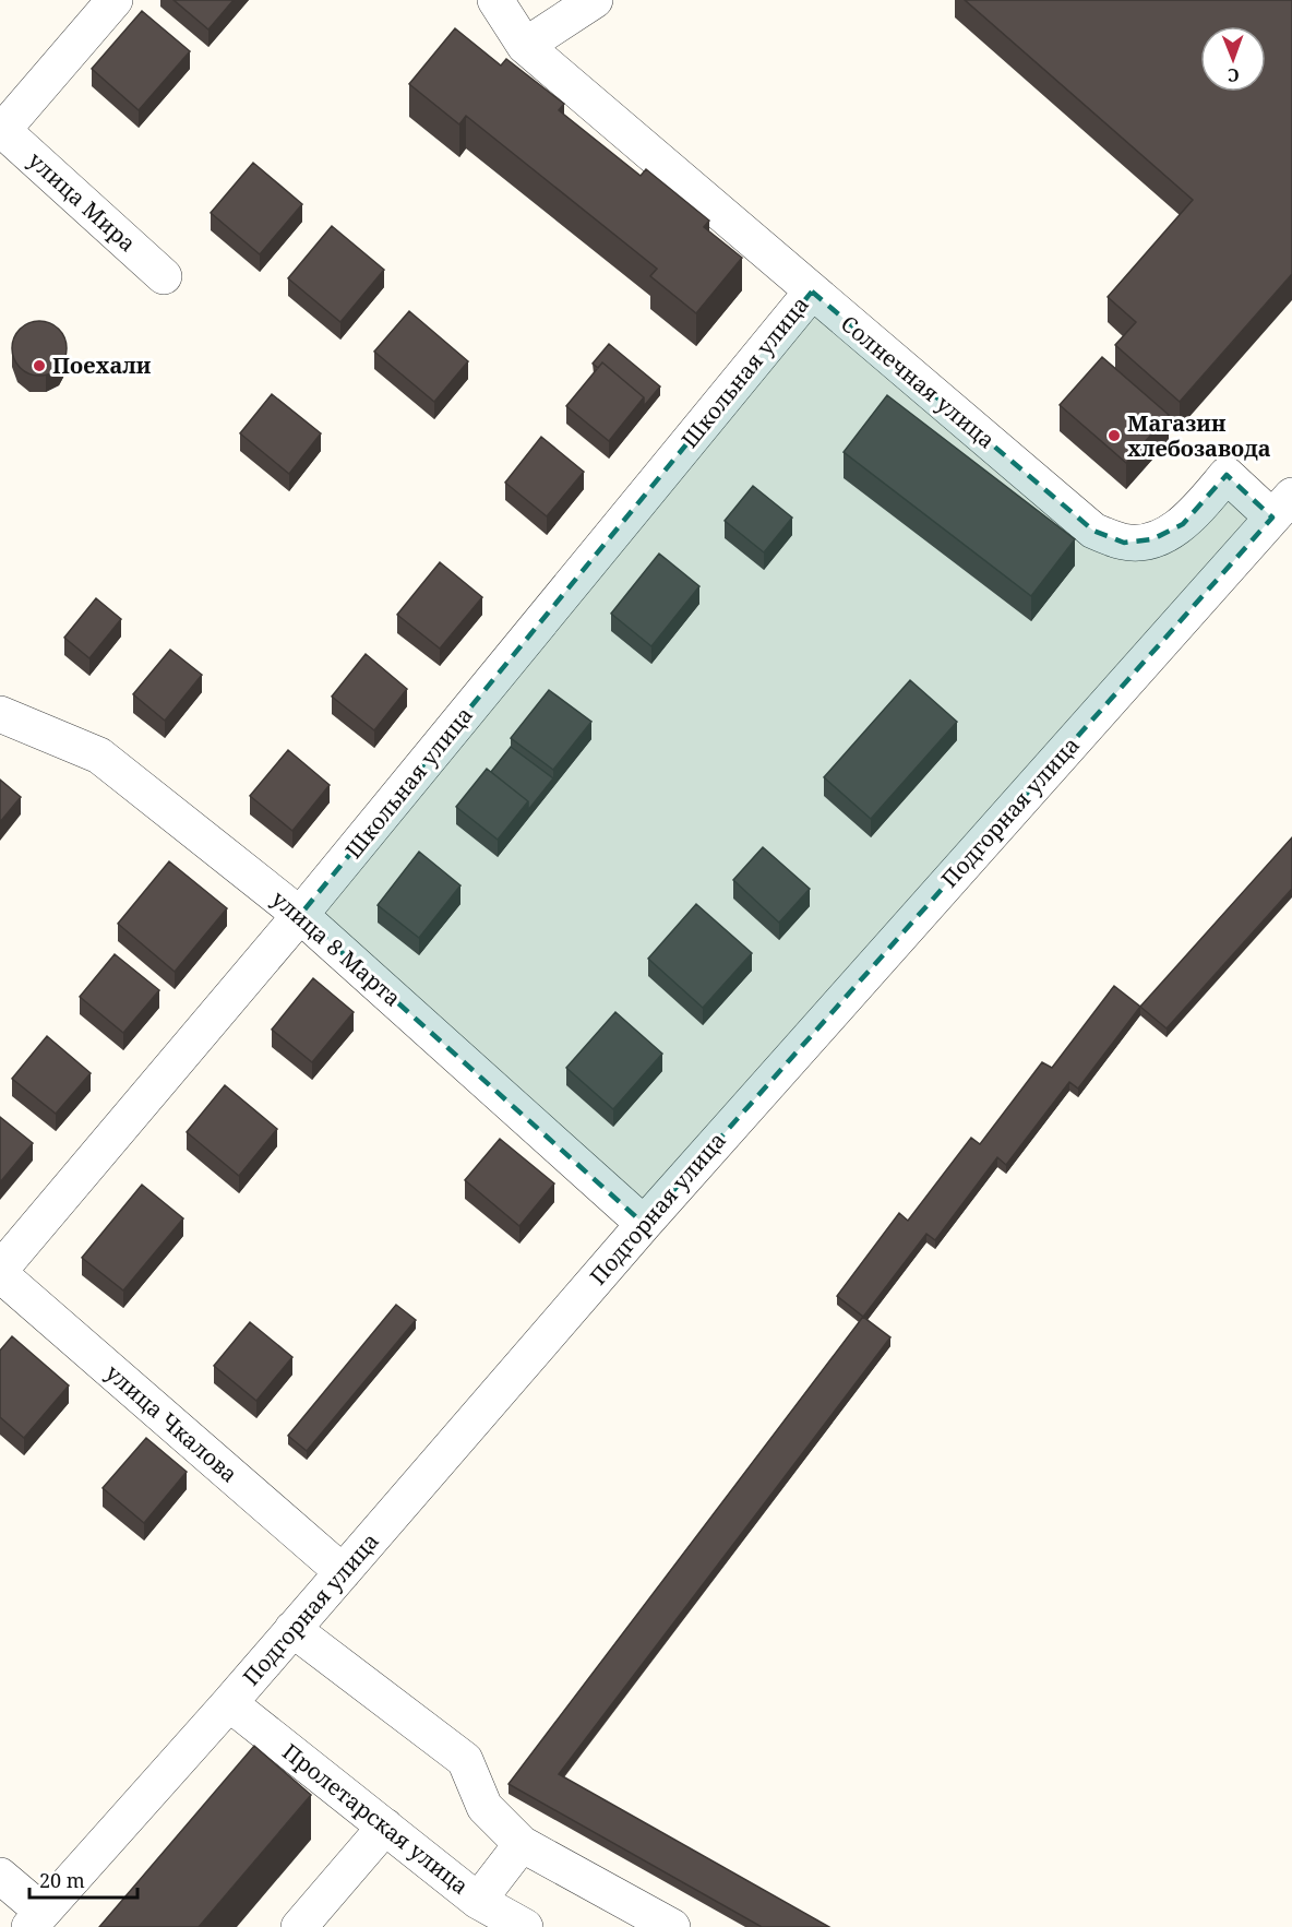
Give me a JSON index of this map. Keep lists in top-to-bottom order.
{
  "streets": {
    "street": [
      "улица Мира",
      "Школьная улица",
      "Солнечная улица",
      "Подгорная улица",
      "улица 8 Марта",
      "улица Чкалова",
      "Пролетарская улица"
    ]
  },
  "crossings": [
    ["Школьная улица", "Солнечная улица"],
    ["Школьная улица", "улица 8 Марта"],
    ["Школьная улица", "улица Чкалова"],
    ["Солнечная улица", "Подгорная улица"],
    ["Подгорная улица", "улица 8 Марта"],
    ["Подгорная улица", "улица Чкалова"],
    ["Подгорная улица", "Пролетарская улица"]
  ],
  "places": ["Поехали", "Магазин хлебозавода"],
  "scale_bar": "20 m",
  "north": "bottom"
}
